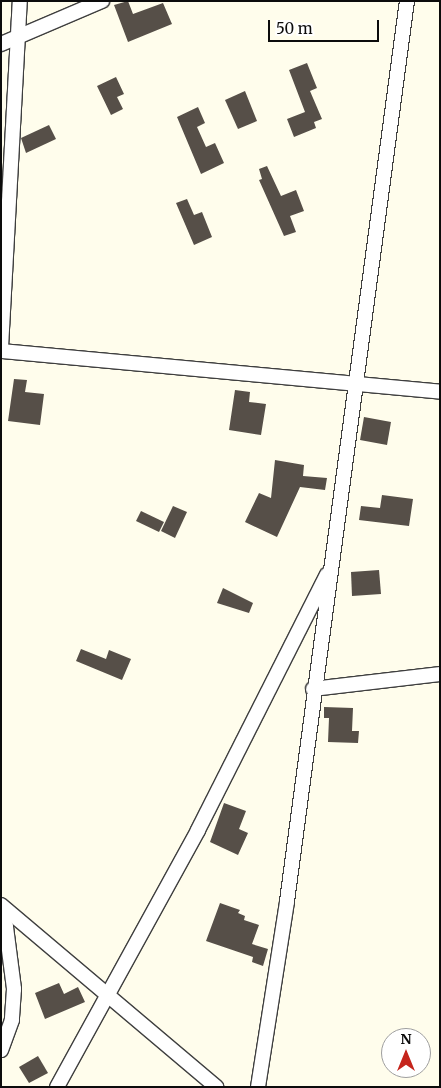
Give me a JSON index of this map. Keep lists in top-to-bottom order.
{
  "scale_bar": "50 m",
  "north": "top"
}
